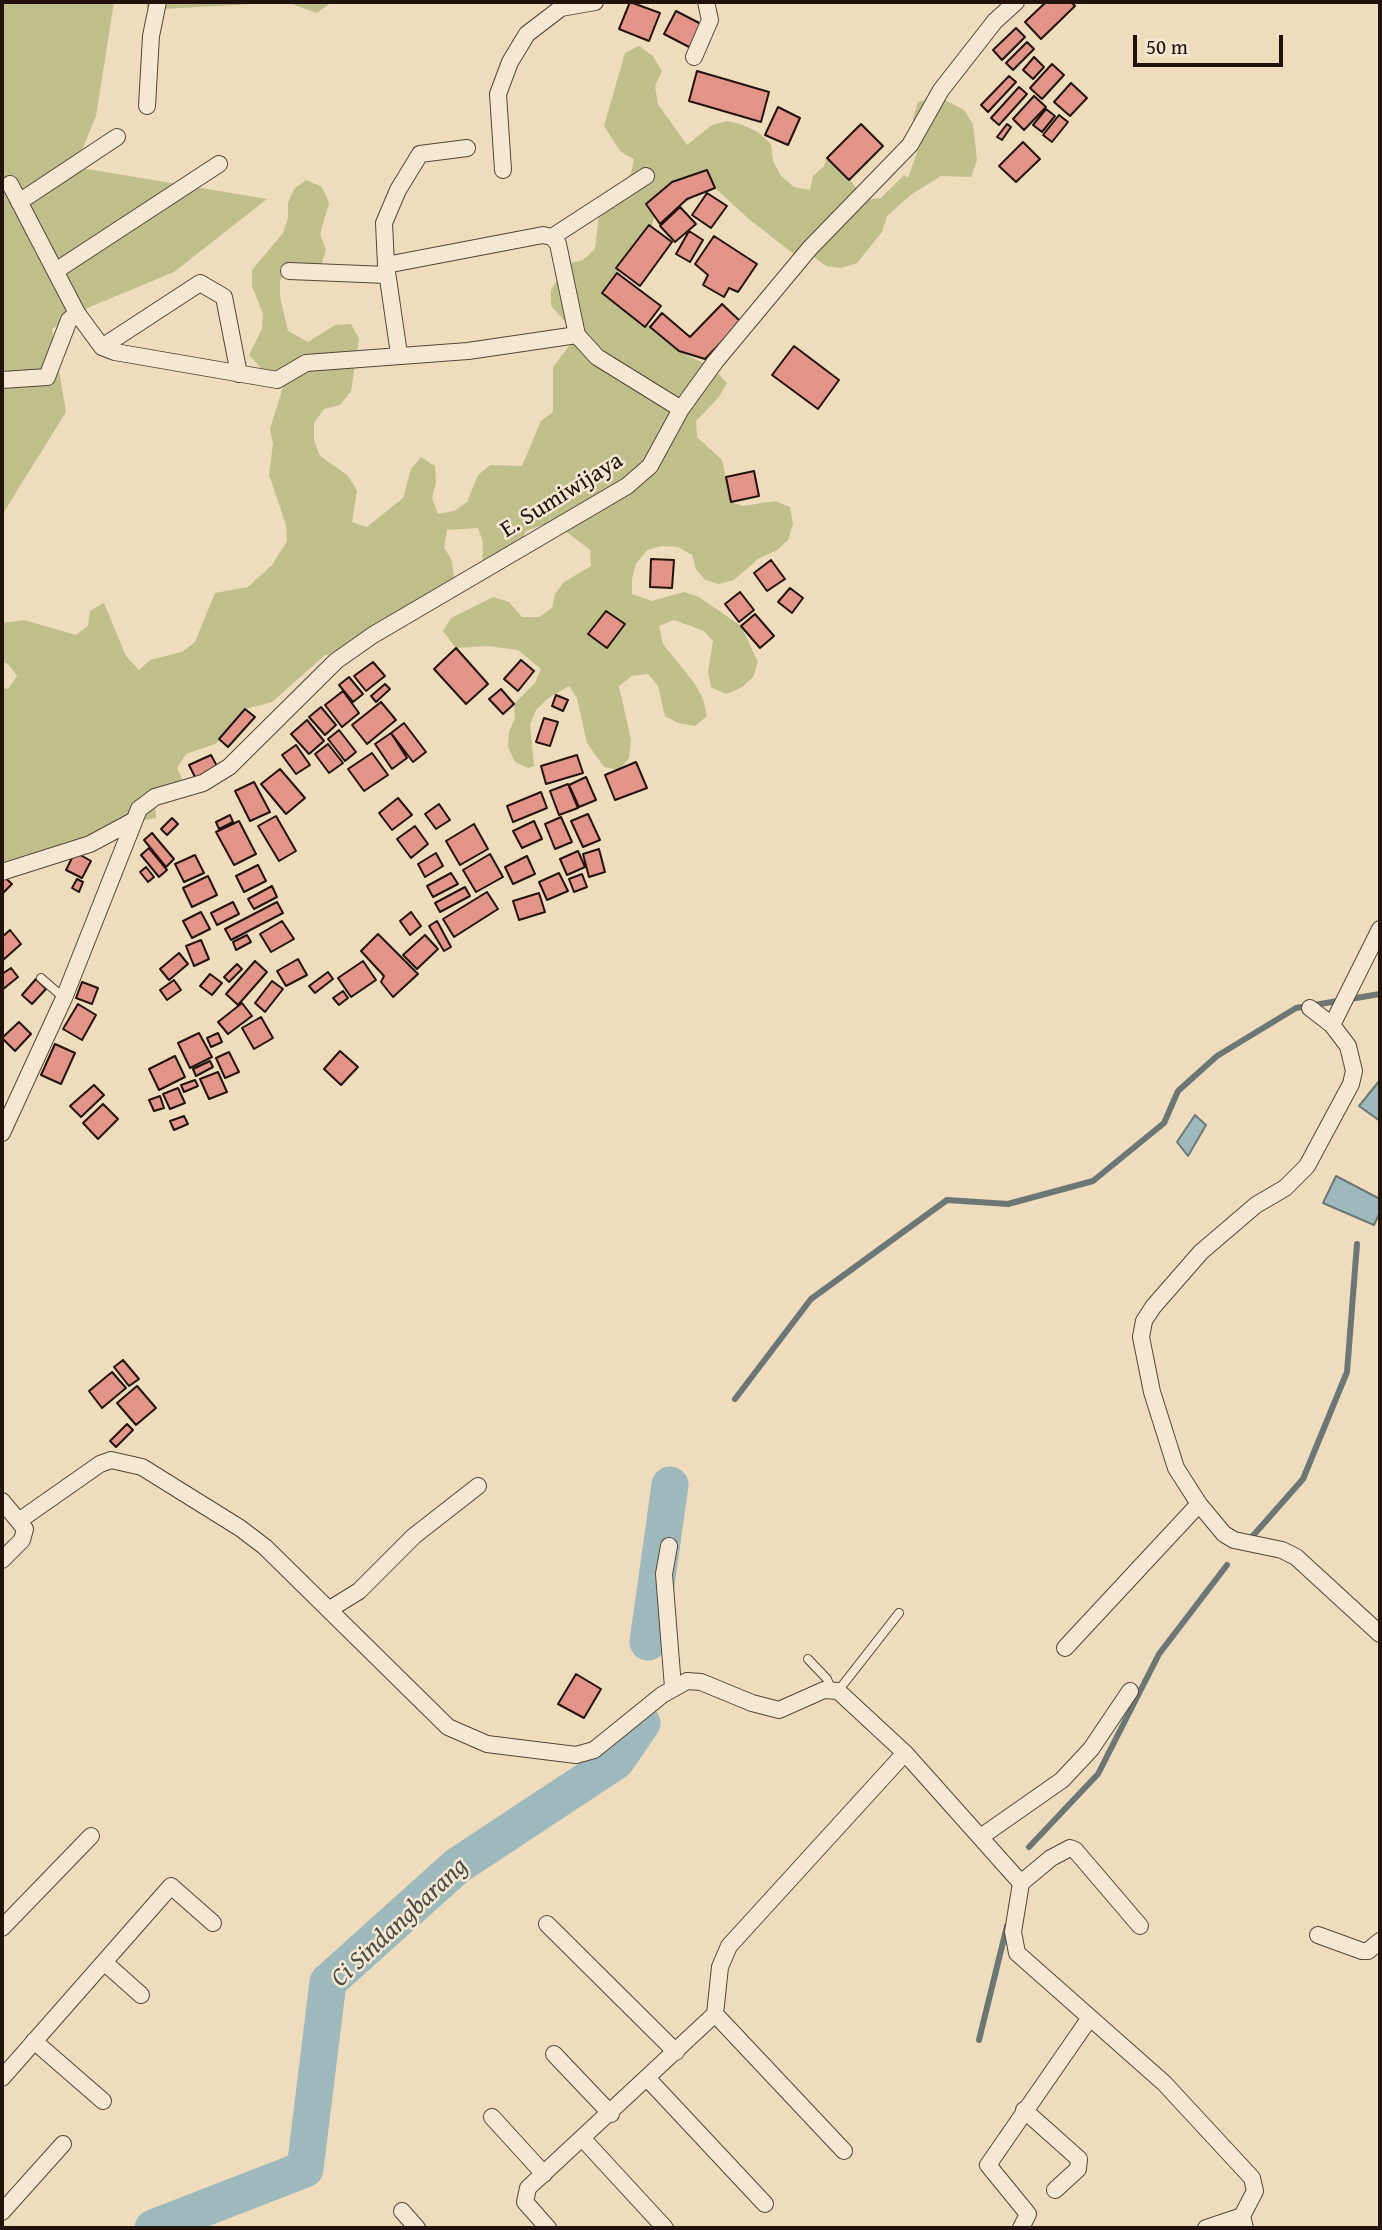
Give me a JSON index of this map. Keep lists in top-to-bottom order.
{
  "streets": {
    "street": ["E. Sumiwijaya"]
  },
  "water": ["Ci Sindangbarang"],
  "scale_bar": "50 m"
}
